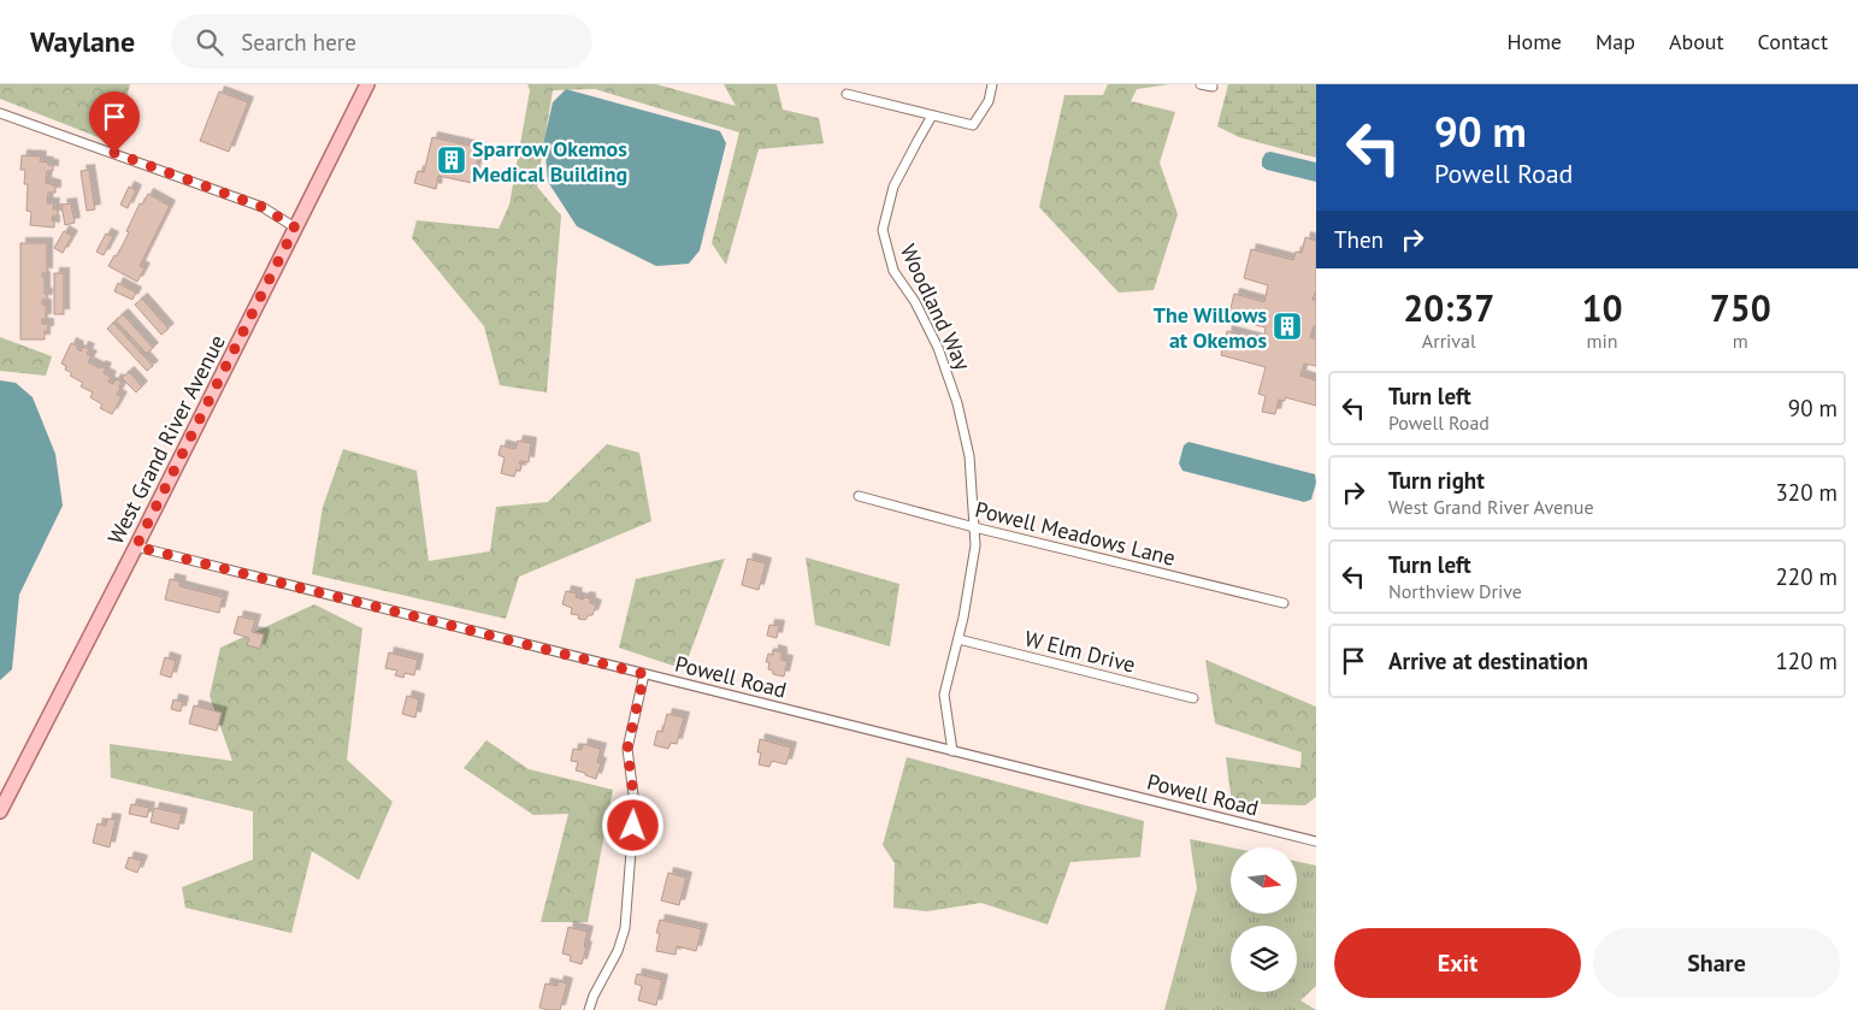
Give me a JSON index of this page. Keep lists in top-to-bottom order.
{
  "streets": {
    "main road": ["West Grand River Avenue"],
    "street": [
      "Woodland Way",
      "Powell Meadows Lane",
      "W Elm Drive",
      "Powell Road"
    ]
  },
  "crossings": [
    ["Woodland Way", "Powell Meadows Lane"],
    ["Woodland Way", "W Elm Drive"],
    ["Woodland Way", "Powell Road"],
    ["West Grand River Avenue", "Powell Road"]
  ],
  "places": {
    "building": ["Sparrow Okemos Medical Building", "The Willows at Okemos"]
  },
  "north": "right",
  "page": {
    "header": "Waylane",
    "search": "Search here",
    "nav": [
      "Home",
      "Map",
      "About",
      "Contact"
    ],
    "turn": ["90 m", "Powell Road"],
    "then": "Then",
    "eta": [
      "20:37",
      "Arrival",
      "10",
      "min",
      "750",
      "m"
    ],
    "list": [
      {
        "name": "Turn left",
        "note": "Powell Road",
        "value": "90 m"
      },
      {
        "name": "Turn right",
        "note": "West Grand River Avenue",
        "value": "320 m"
      },
      {
        "name": "Turn left",
        "note": "Northview Drive",
        "value": "220 m"
      },
      {
        "name": "Arrive at destination",
        "value": "120 m"
      }
    ],
    "buttons": ["Exit", "Share"]
  }
}
